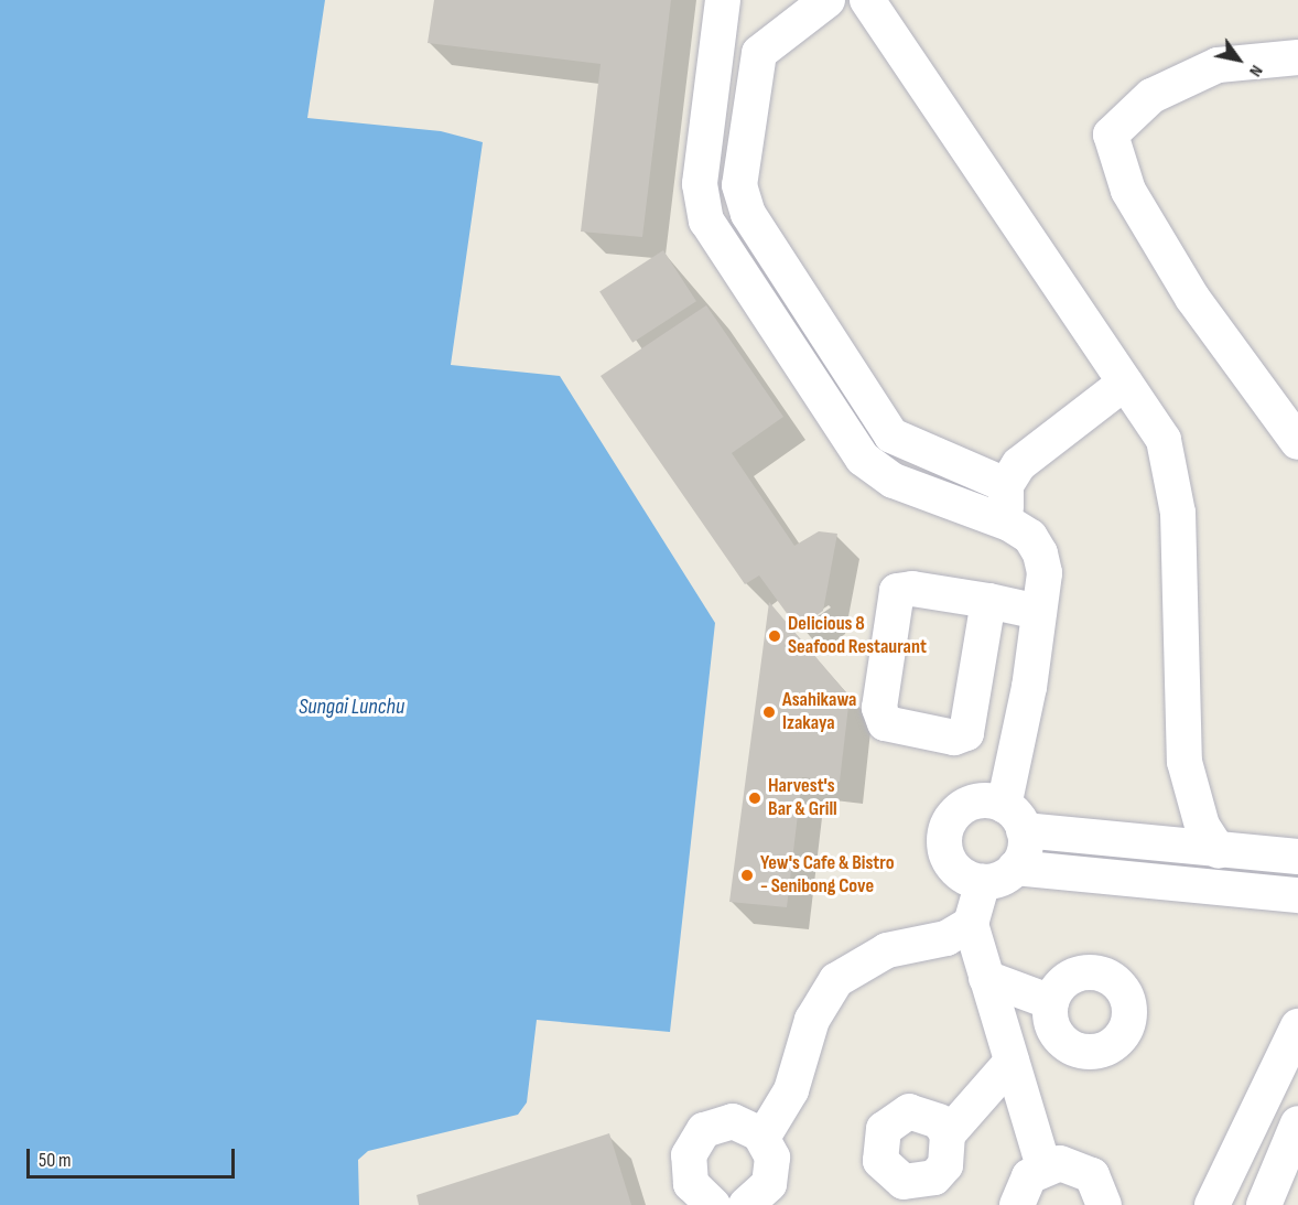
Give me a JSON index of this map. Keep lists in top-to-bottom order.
{
  "water": ["Sungai Lunchu"],
  "places": [
    "Delicious 8 Seafood Restaurant",
    "Asahikawa Izakaya",
    "Harvest's Bar & Grill",
    "Yew's Cafe & Bistro - Senibong Cove"
  ],
  "scale_bar": "50 m",
  "north": "bottom right"
}
